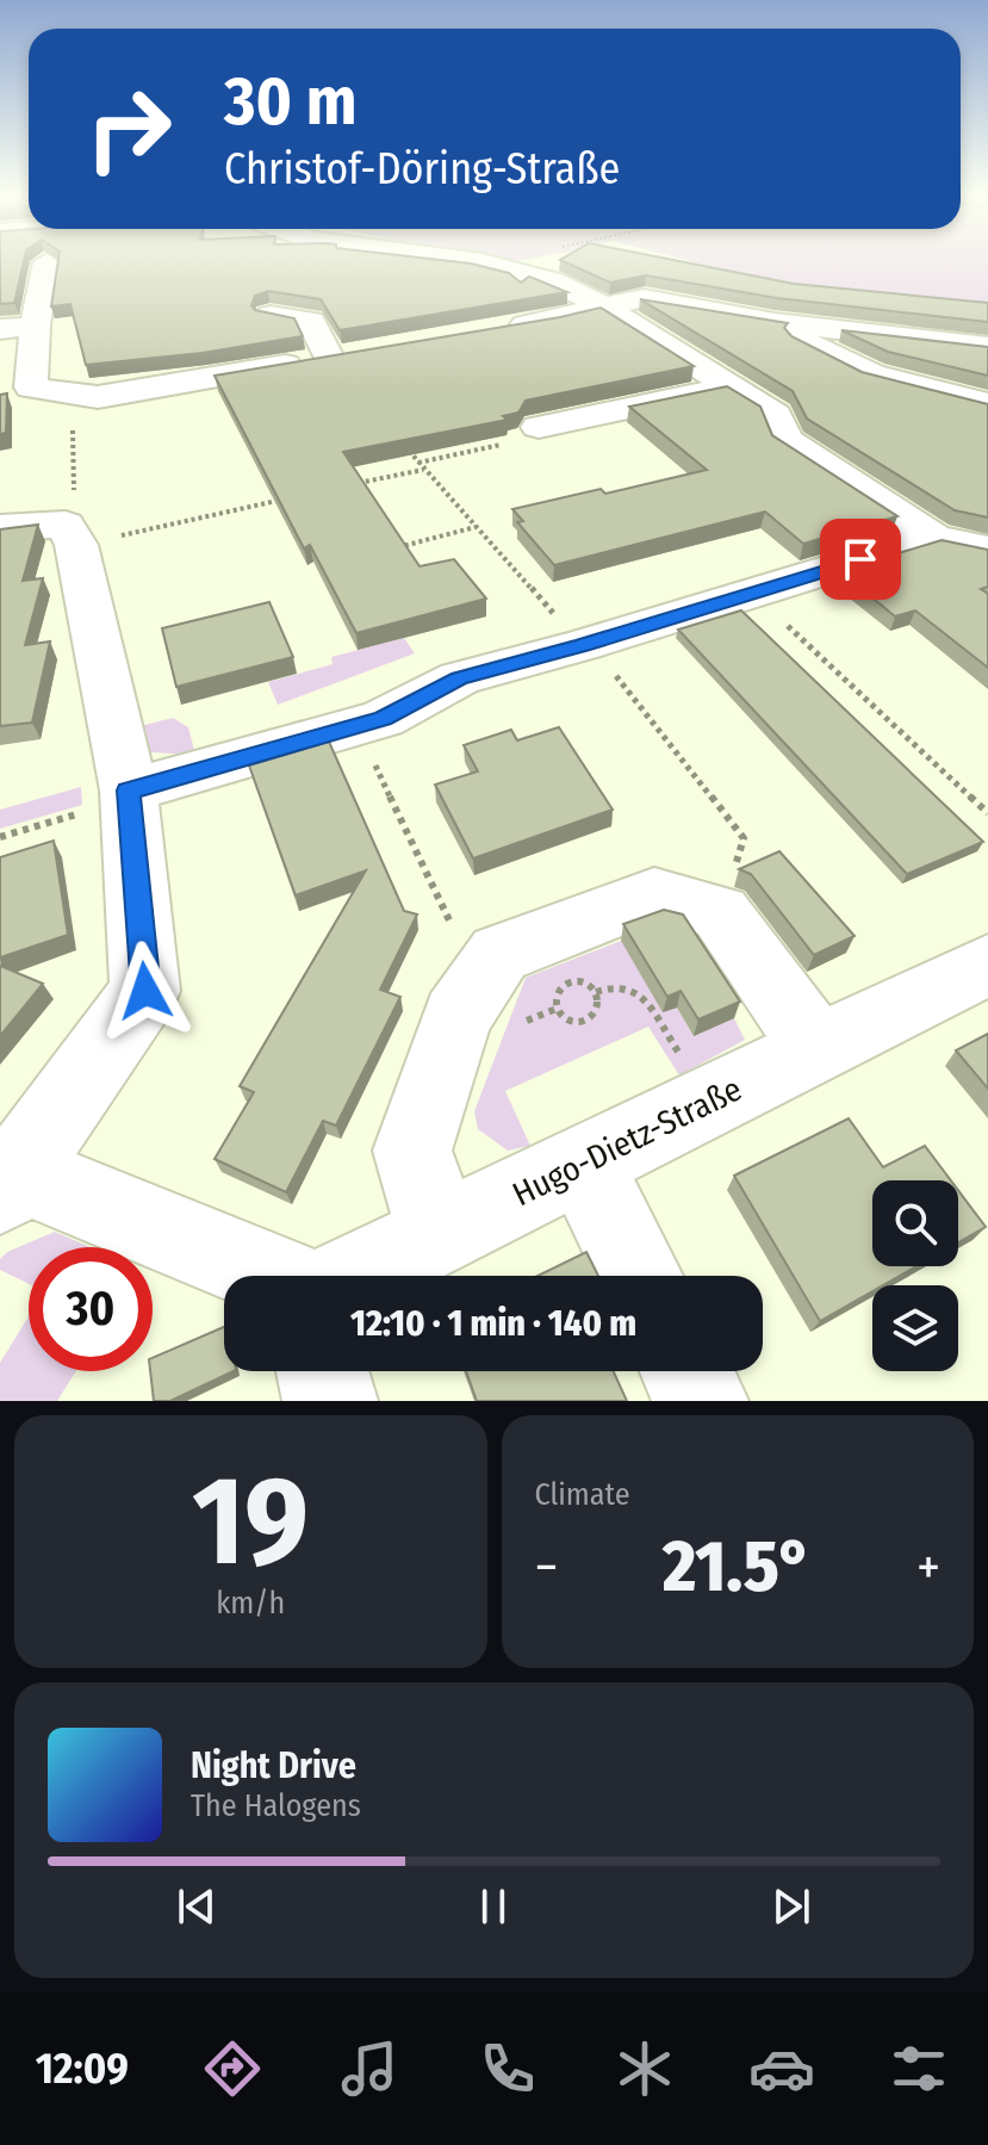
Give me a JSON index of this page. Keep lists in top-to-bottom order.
{
  "streets": {
    "street": ["Hugo-Dietz-Straße"]
  },
  "page": {
    "turn": ["30 m", "Christof-Döring-Straße"],
    "limit": "30",
    "trip": "12:10 · 1 min · 140 m",
    "tile": [
      ["19", "km/h"],
      "Climate"
    ],
    "heat": ["−", "21.5°", "+"],
    "song": ["Night Drive", "The Halogens"],
    "tabs": "12:09"
  }
}
